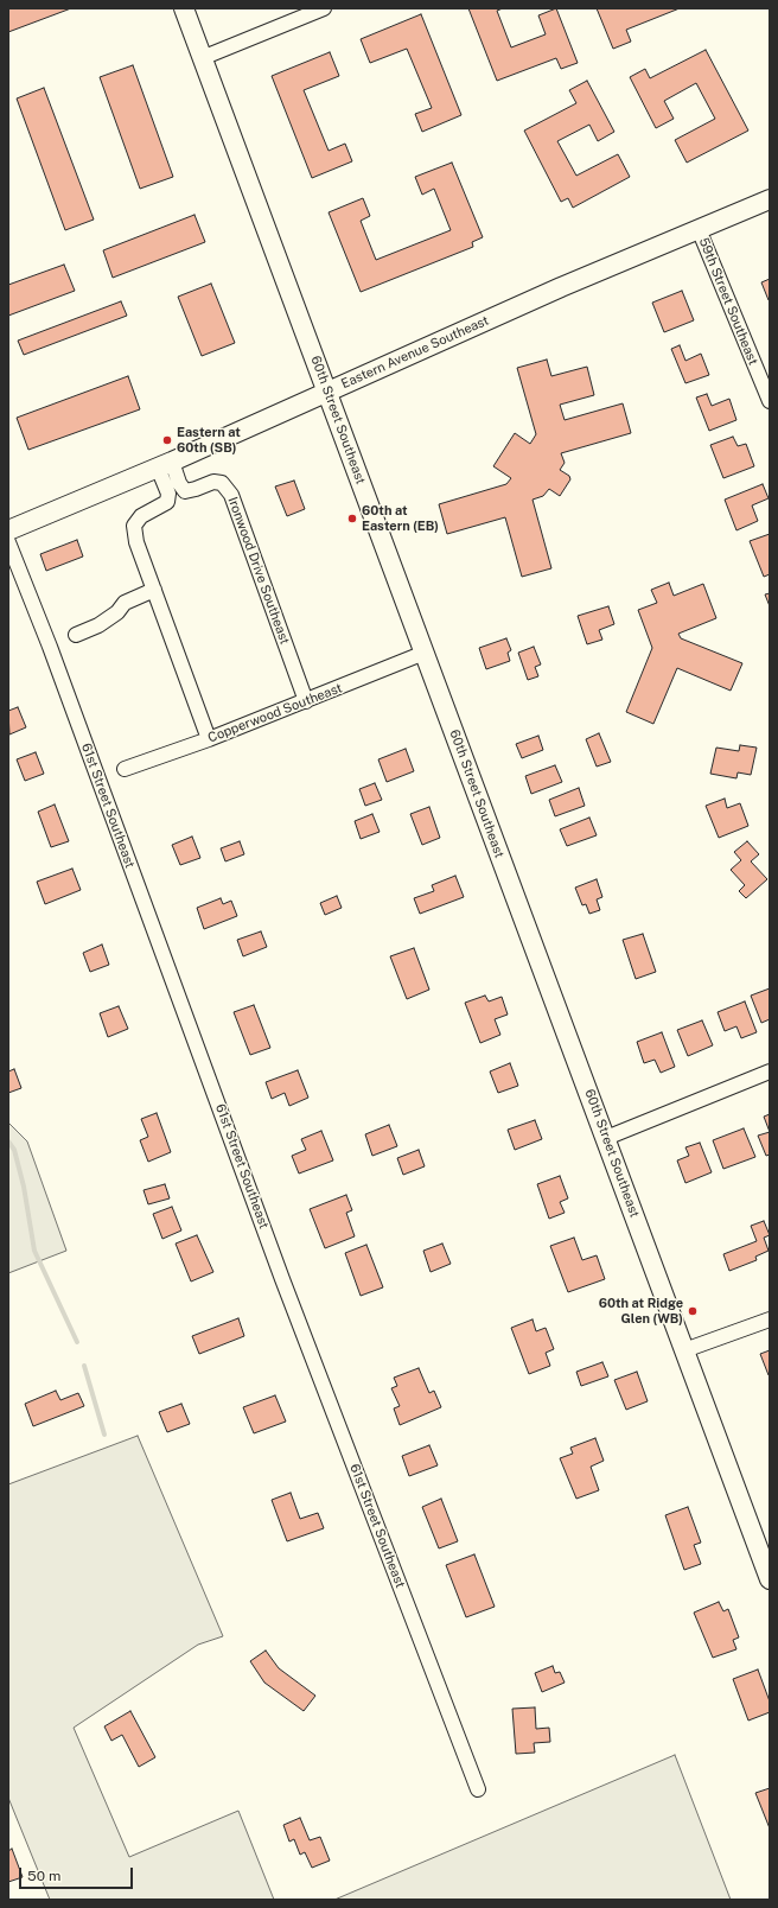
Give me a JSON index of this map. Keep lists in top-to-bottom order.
{
  "streets": {
    "main road": ["Eastern Avenue Southeast", "60th Street Southeast"],
    "street": [
      "59th Street Southeast",
      "Ironwood Drive Southeast",
      "Copperwood Southeast",
      "61st Street Southeast"
    ]
  },
  "crossings": [
    ["59th Street Southeast", "Eastern Avenue Southeast"],
    ["Eastern Avenue Southeast", "60th Street Southeast"],
    ["Eastern Avenue Southeast", "Ironwood Drive Southeast"],
    ["60th Street Southeast", "Copperwood Southeast"],
    ["Ironwood Drive Southeast", "Copperwood Southeast"]
  ],
  "places": ["Eastern at 60th (SB)", "60th at Eastern (EB)", "60th at Ridge Glen (WB)"],
  "scale_bar": "50 m"
}
